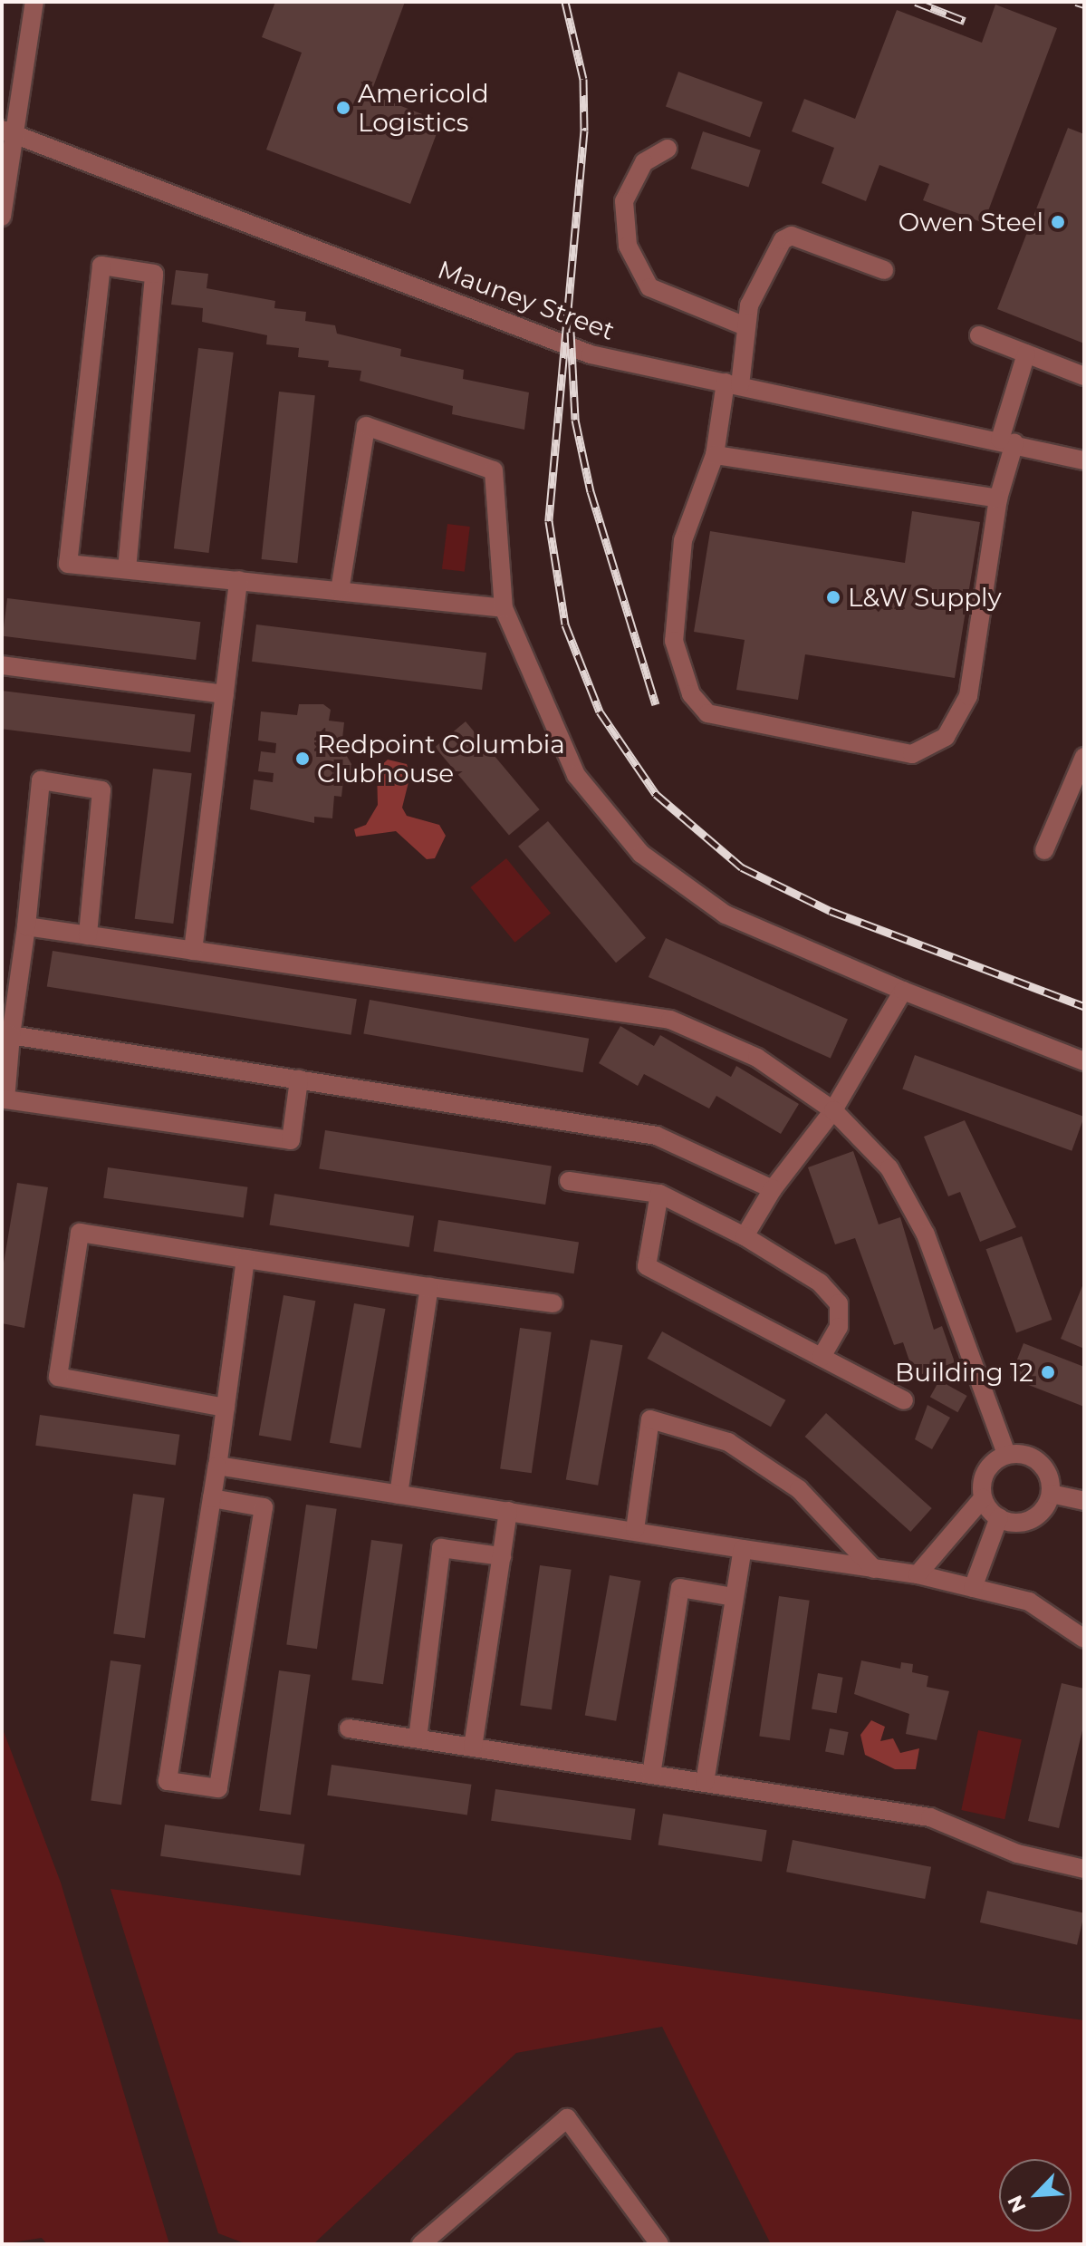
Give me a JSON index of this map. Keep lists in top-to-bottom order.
{
  "streets": {
    "street": ["Mauney Street"]
  },
  "places": [
    "Americold Logistics",
    "Owen Steel",
    "L&W Supply",
    "Redpoint Columbia Clubhouse",
    "Building 12"
  ],
  "north": "bottom left"
}
